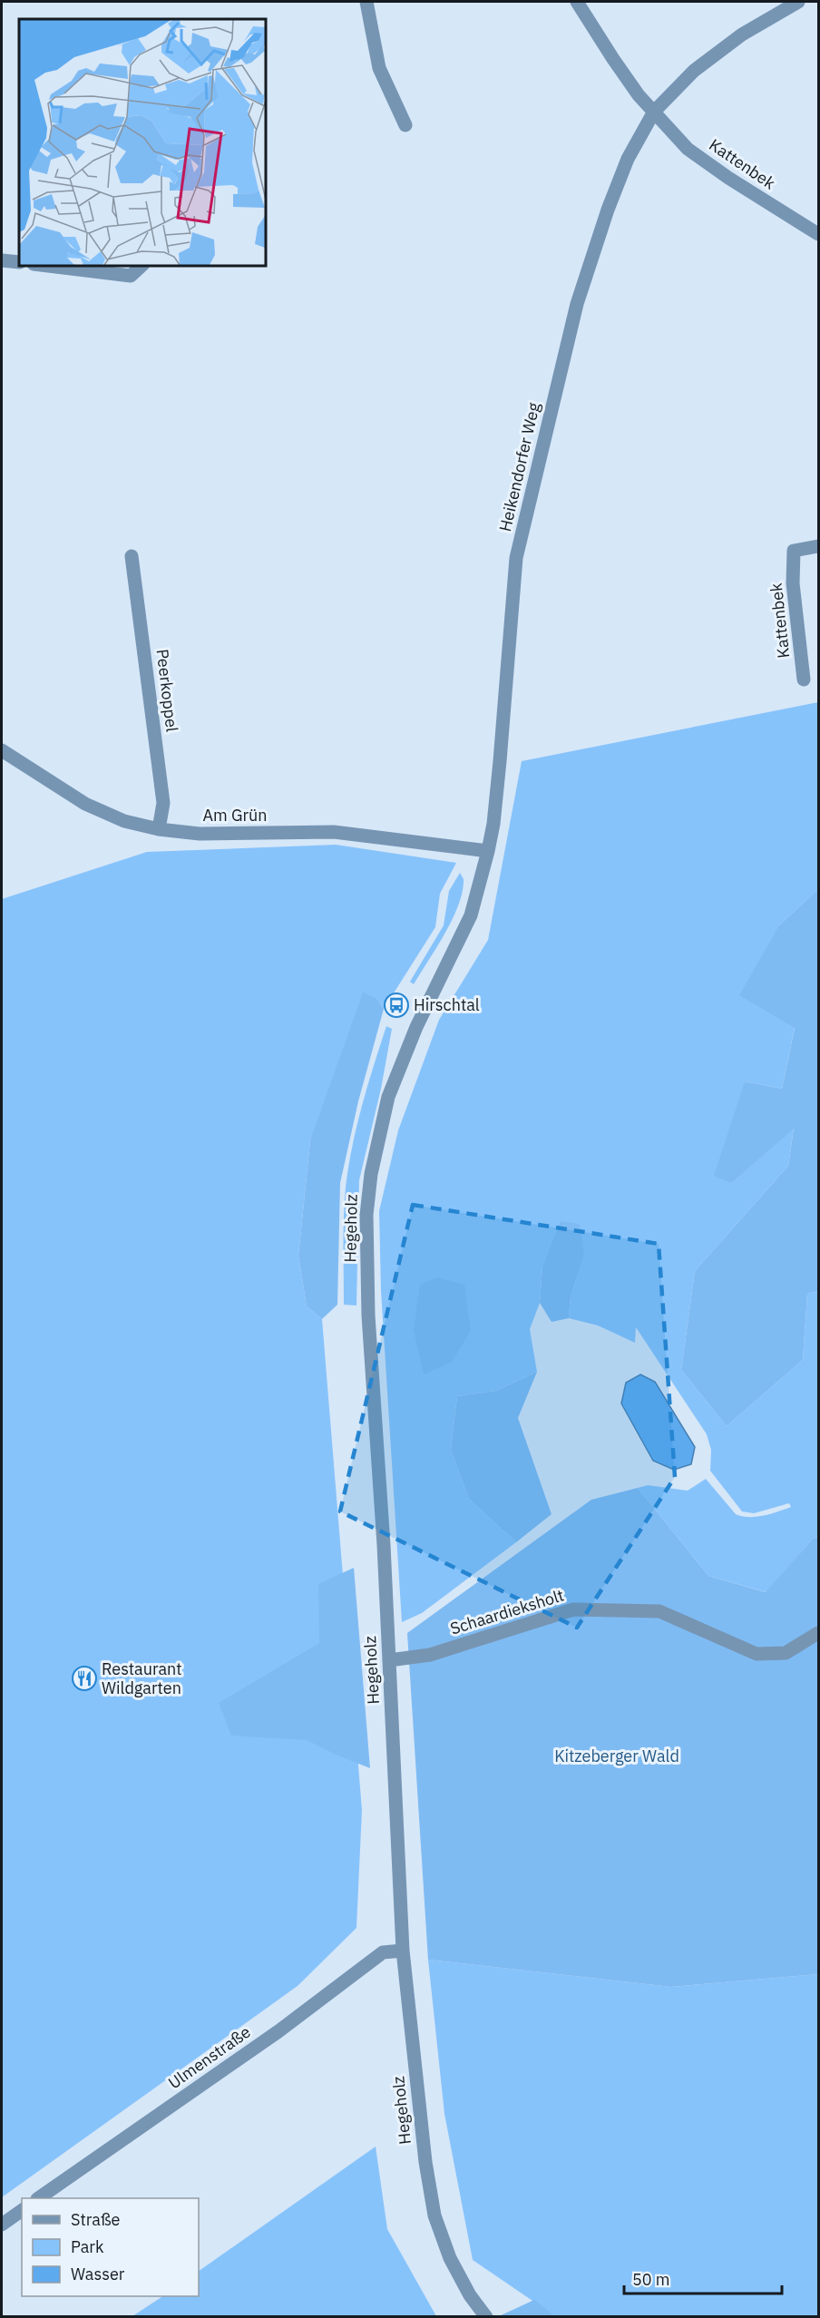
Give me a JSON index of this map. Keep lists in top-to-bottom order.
{
  "streets": {
    "street": [
      "Kattenbek",
      "Heikendorfer Weg",
      "Peerkoppel",
      "Am Grün",
      "Hegeholz",
      "Schaardieksholt",
      "Ulmenstraße"
    ]
  },
  "crossings": [
    ["Kattenbek", "Heikendorfer Weg"],
    ["Heikendorfer Weg", "Am Grün"],
    ["Heikendorfer Weg", "Hegeholz"],
    ["Peerkoppel", "Am Grün"],
    ["Hegeholz", "Schaardieksholt"],
    ["Hegeholz", "Ulmenstraße"]
  ],
  "parks": ["Kitzeberger Wald"],
  "places": {
    "bus stop": ["Hirschtal"],
    "restaurant": ["Restaurant Wildgarten"]
  },
  "legend": ["Straße", "Park", "Wasser"],
  "scale_bar": "50 m"
}
